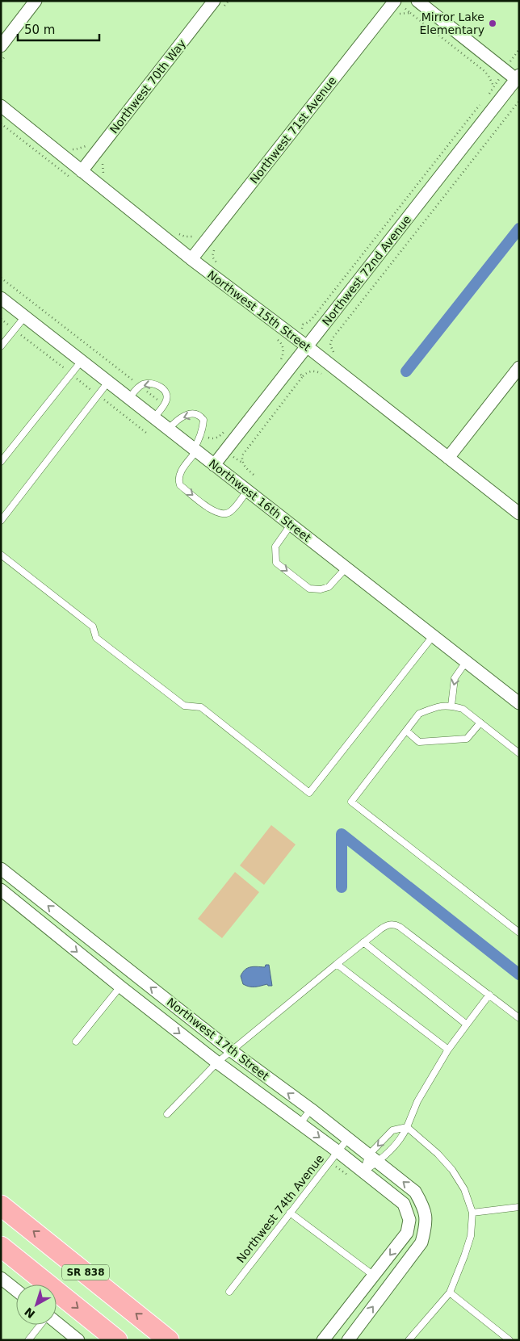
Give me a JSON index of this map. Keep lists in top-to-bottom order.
{
  "streets": {
    "highway": ["SR 838"],
    "street": [
      "Northwest 70th Way",
      "Northwest 71st Avenue",
      "Northwest 72nd Avenue",
      "Northwest 15th Street",
      "Northwest 16th Street",
      "Northwest 17th Street"
    ],
    "lane": ["Northwest 74th Avenue"]
  },
  "crossings": [
    ["Northwest 70th Way", "Northwest 15th Street"],
    ["Northwest 71st Avenue", "Northwest 15th Street"],
    ["Northwest 72nd Avenue", "Northwest 15th Street"],
    ["Northwest 72nd Avenue", "Northwest 16th Street"],
    ["Northwest 17th Street", "Northwest 74th Avenue"]
  ],
  "places": ["Mirror Lake Elementary"],
  "scale_bar": "50 m",
  "north": "bottom left"
}
